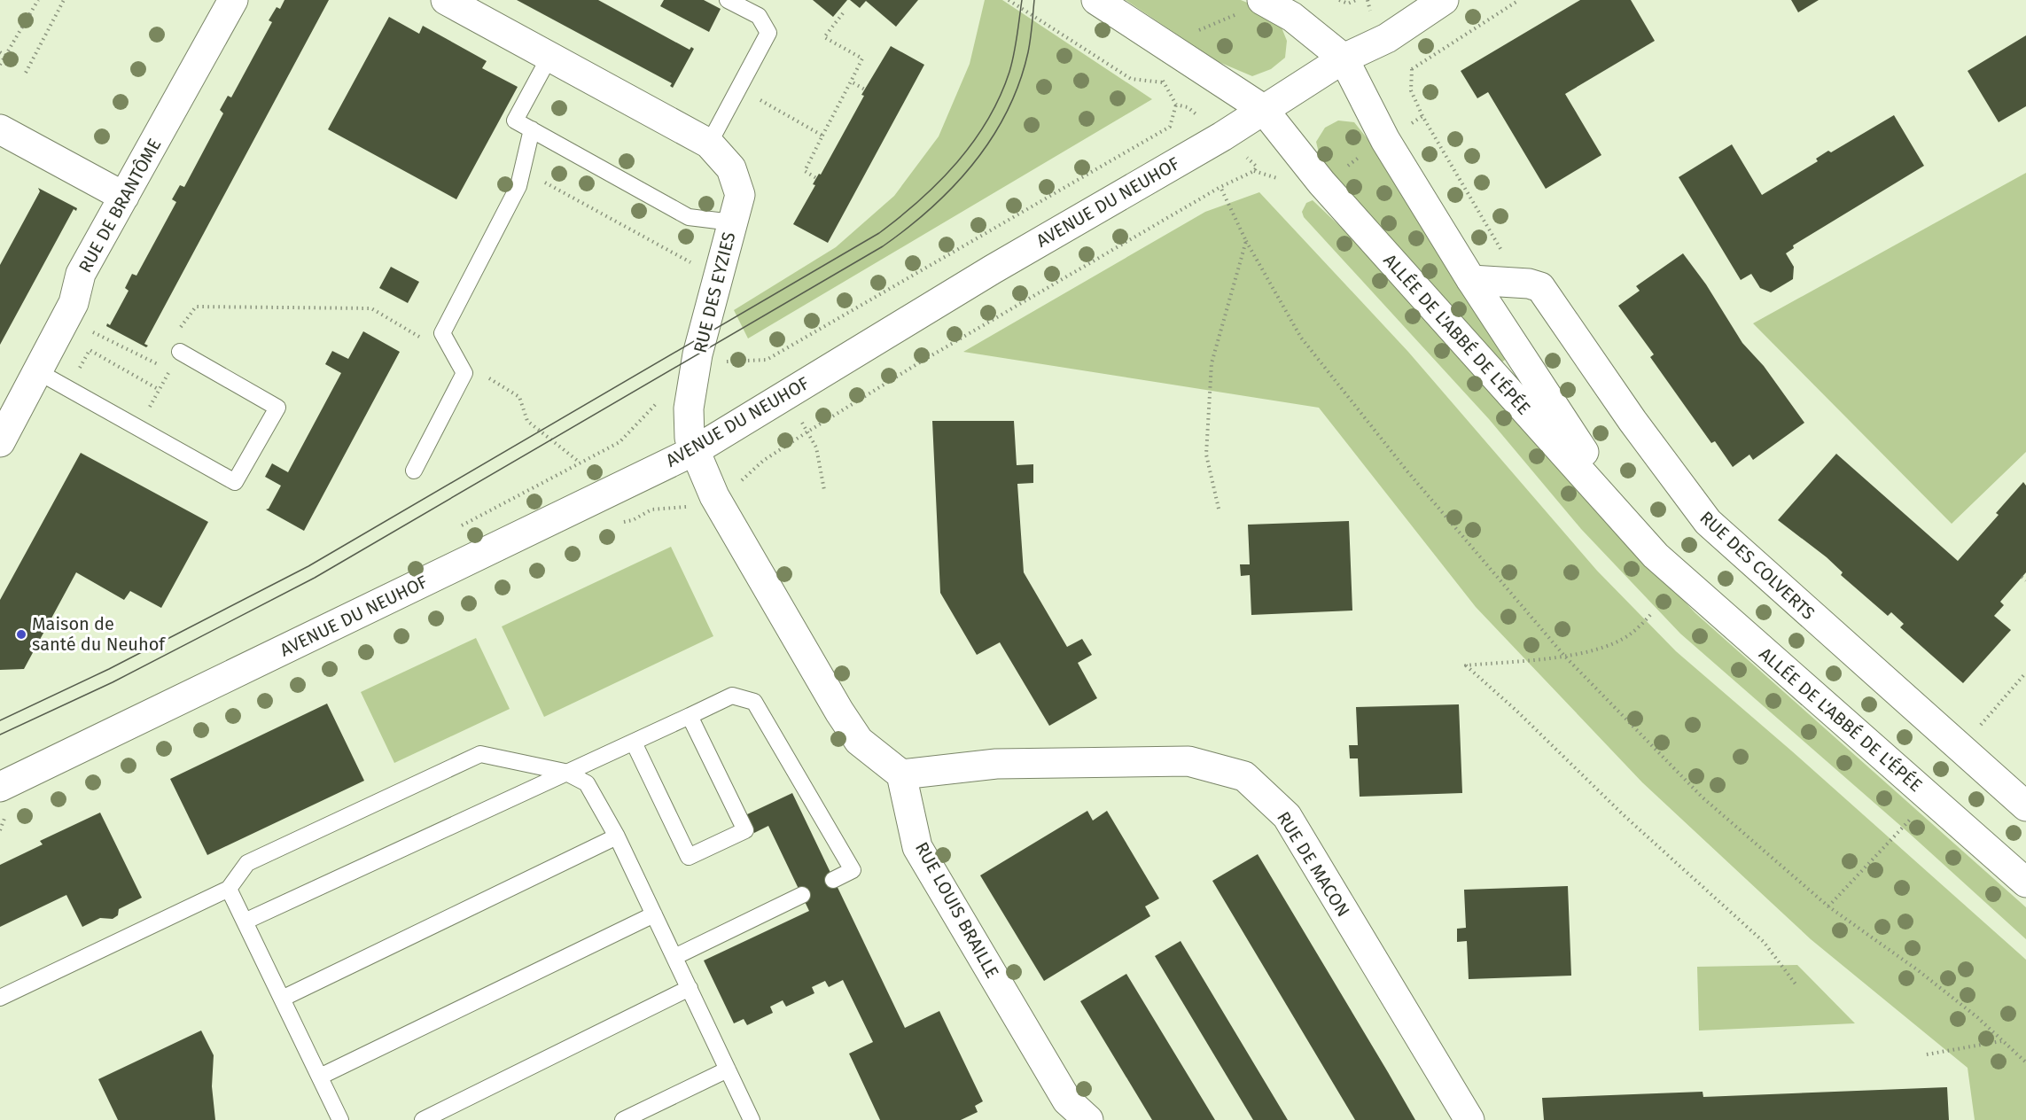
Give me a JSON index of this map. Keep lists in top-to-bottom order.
{
  "streets": {
    "street": [
      "AVENUE DU NEUHOF",
      "RUE DE BRANTÔME",
      "RUE DES EYZIES",
      "ALLÉE DE L'ABBÉ DE L'ÉPÉE",
      "RUE DES COLVERTS",
      "RUE DE MACON",
      "RUE LOUIS BRAILLE"
    ]
  },
  "crossings": [
    ["AVENUE DU NEUHOF", "RUE DES EYZIES"],
    ["AVENUE DU NEUHOF", "ALLÉE DE L'ABBÉ DE L'ÉPÉE"],
    ["ALLÉE DE L'ABBÉ DE L'ÉPÉE", "RUE DES COLVERTS"],
    ["RUE DE MACON", "RUE LOUIS BRAILLE"]
  ],
  "places": ["Maison de santé du Neuhof"]
}
